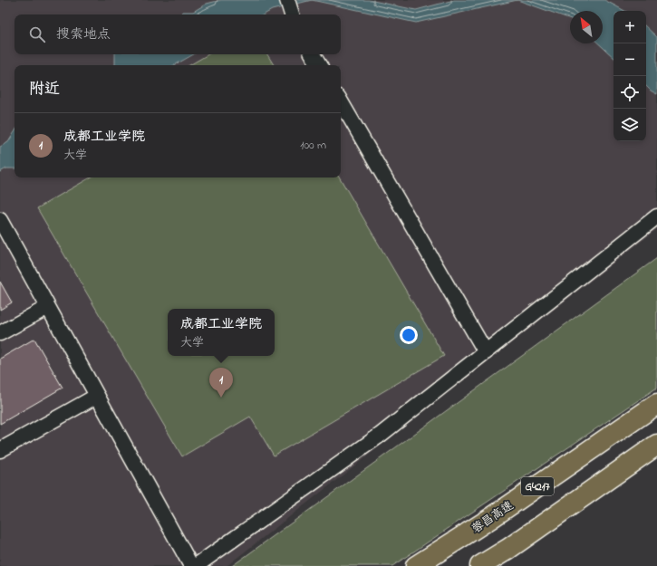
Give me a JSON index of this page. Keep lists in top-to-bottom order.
{
  "streets": {
    "highway": ["G4217", "蓉昌高速"]
  },
  "north": "top left",
  "page": {
    "map_buttons": ["+", "−"],
    "search": "搜索地点",
    "heading": "附近",
    "list": [
      {
        "mark": "1",
        "name": "成都工业学院",
        "note": "大学",
        "value": "100 m"
      }
    ],
    "popup": ["成都工业学院", "大学"],
    "pins": "1"
  }
}
